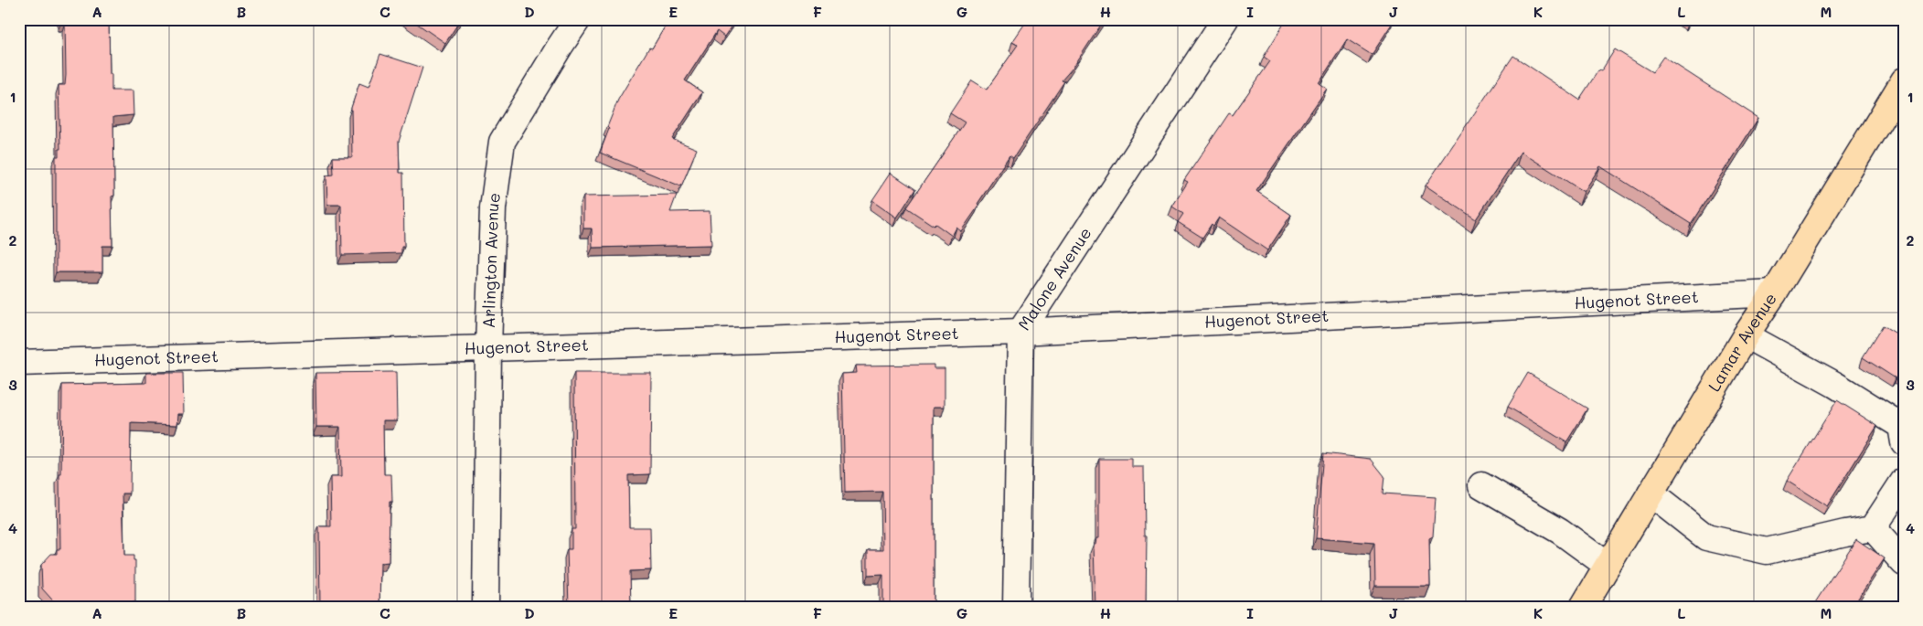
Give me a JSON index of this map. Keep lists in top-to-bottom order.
{
  "streets": {
    "main road": ["Lamar Avenue"],
    "street": ["Arlington Avenue", "Malone Avenue", "Hugenot Street"]
  },
  "crossings": [
    ["Arlington Avenue", "Hugenot Street"],
    ["Malone Avenue", "Hugenot Street"],
    ["Hugenot Street", "Lamar Avenue"]
  ],
  "grid": {
    "columns": [
      "A",
      "B",
      "C",
      "D",
      "E",
      "F",
      "G",
      "H",
      "I",
      "J",
      "K",
      "L",
      "M"
    ],
    "rows": [
      "1",
      "2",
      "3",
      "4"
    ]
  }
}
